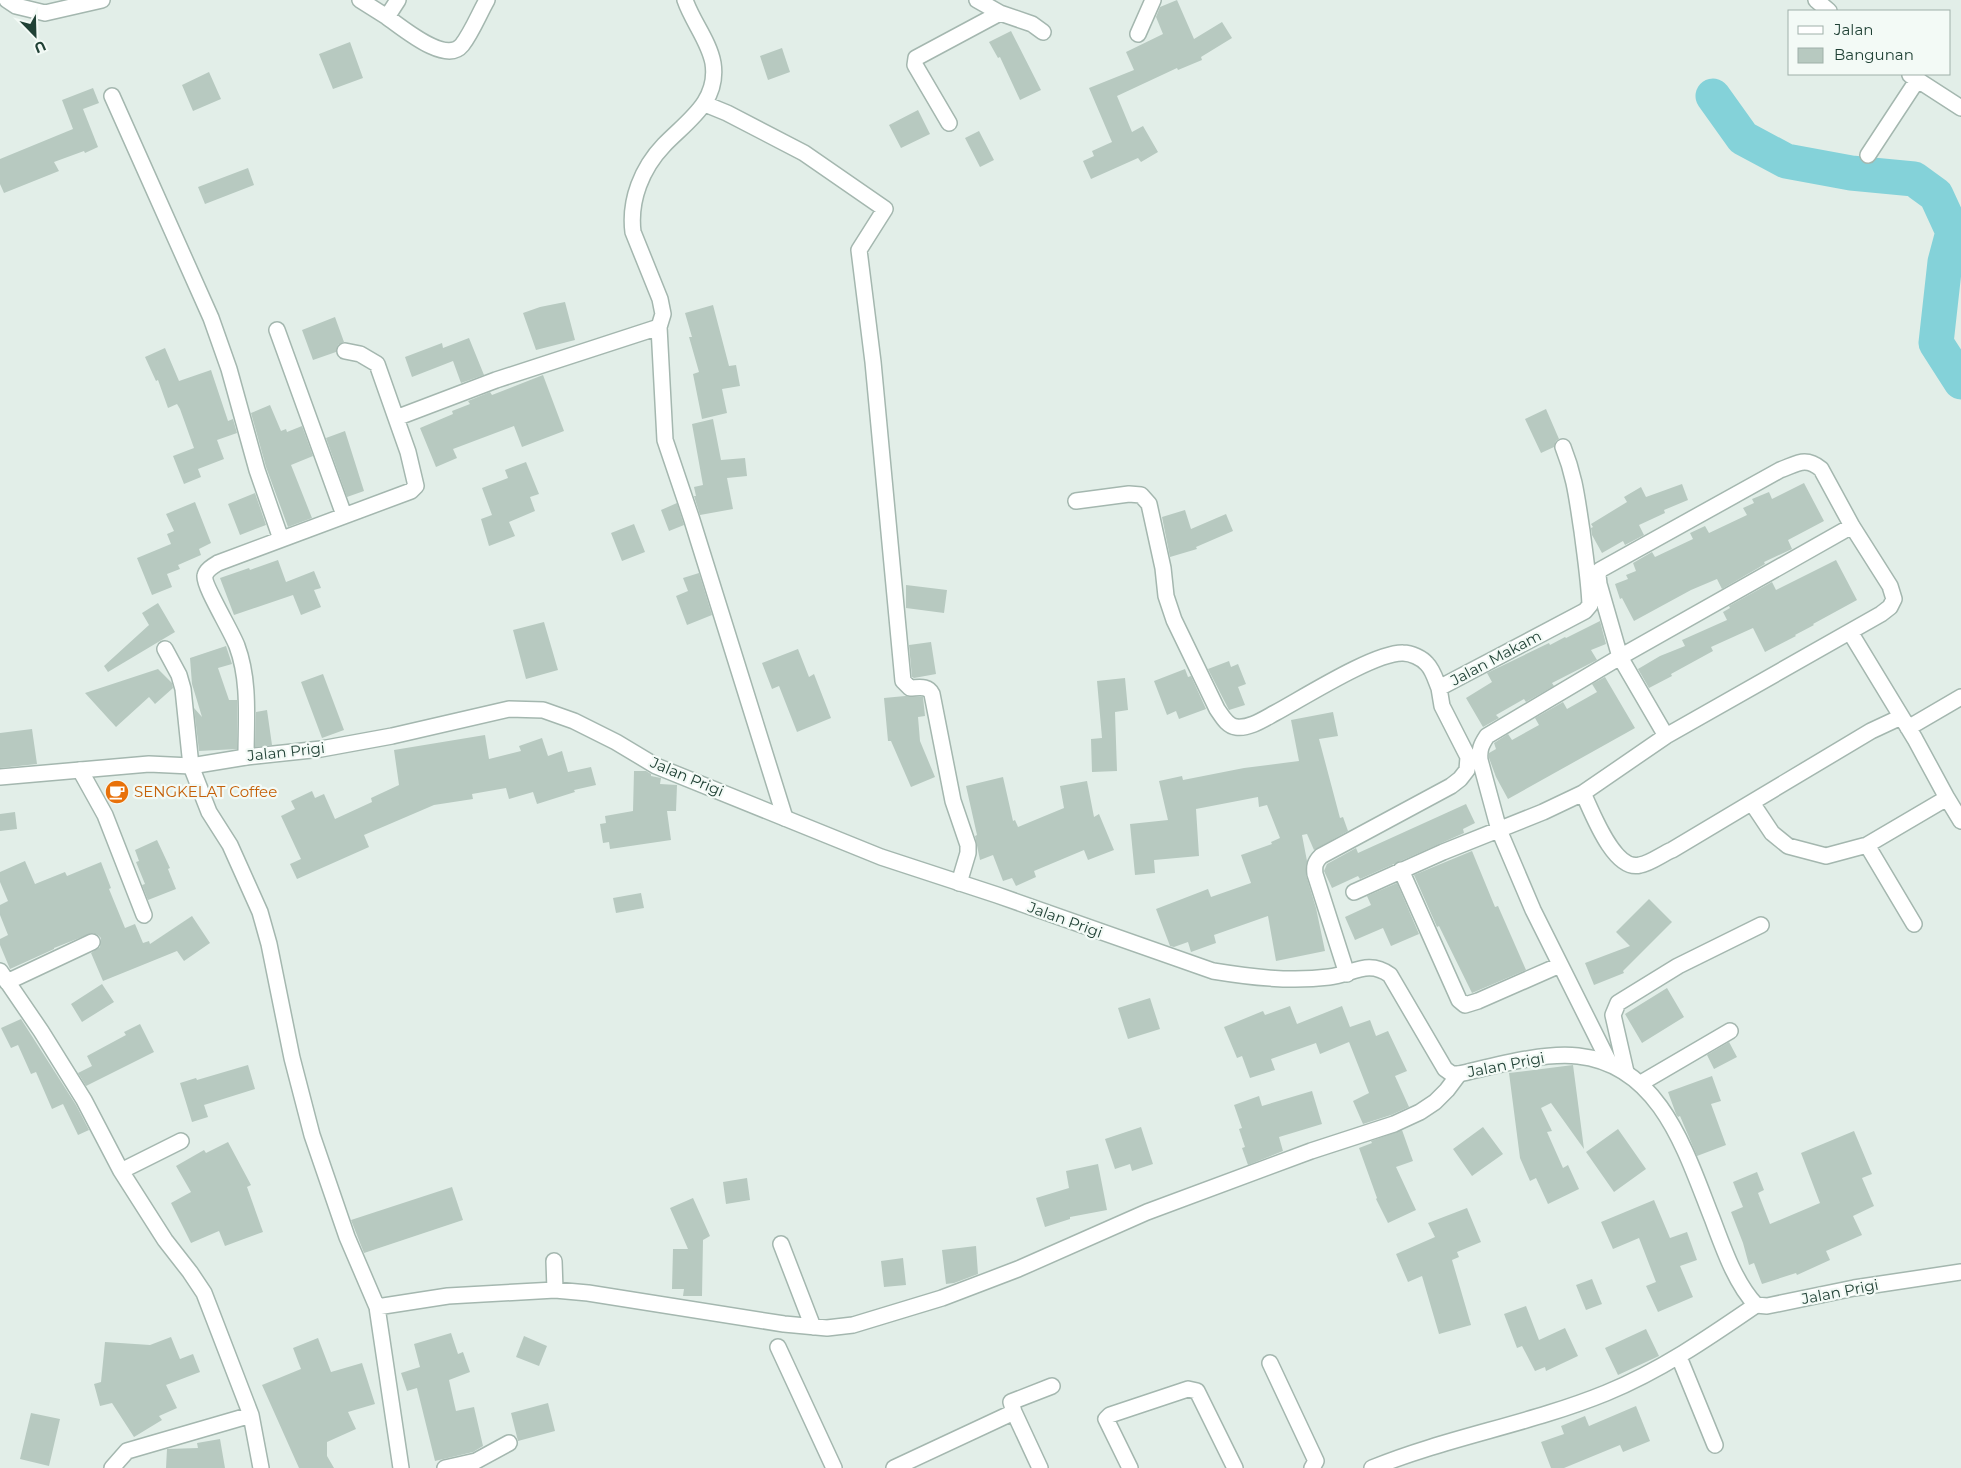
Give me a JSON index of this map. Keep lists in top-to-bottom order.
{
  "streets": {
    "street": ["Jalan Makam", "Jalan Prigi"]
  },
  "crossings": [
    ["Jalan Makam", "Jalan Prigi"]
  ],
  "places": {
    "cafe": ["SENGKELAT Coffee"]
  },
  "legend": ["Jalan", "Bangunan"],
  "north": "bottom right"
}
